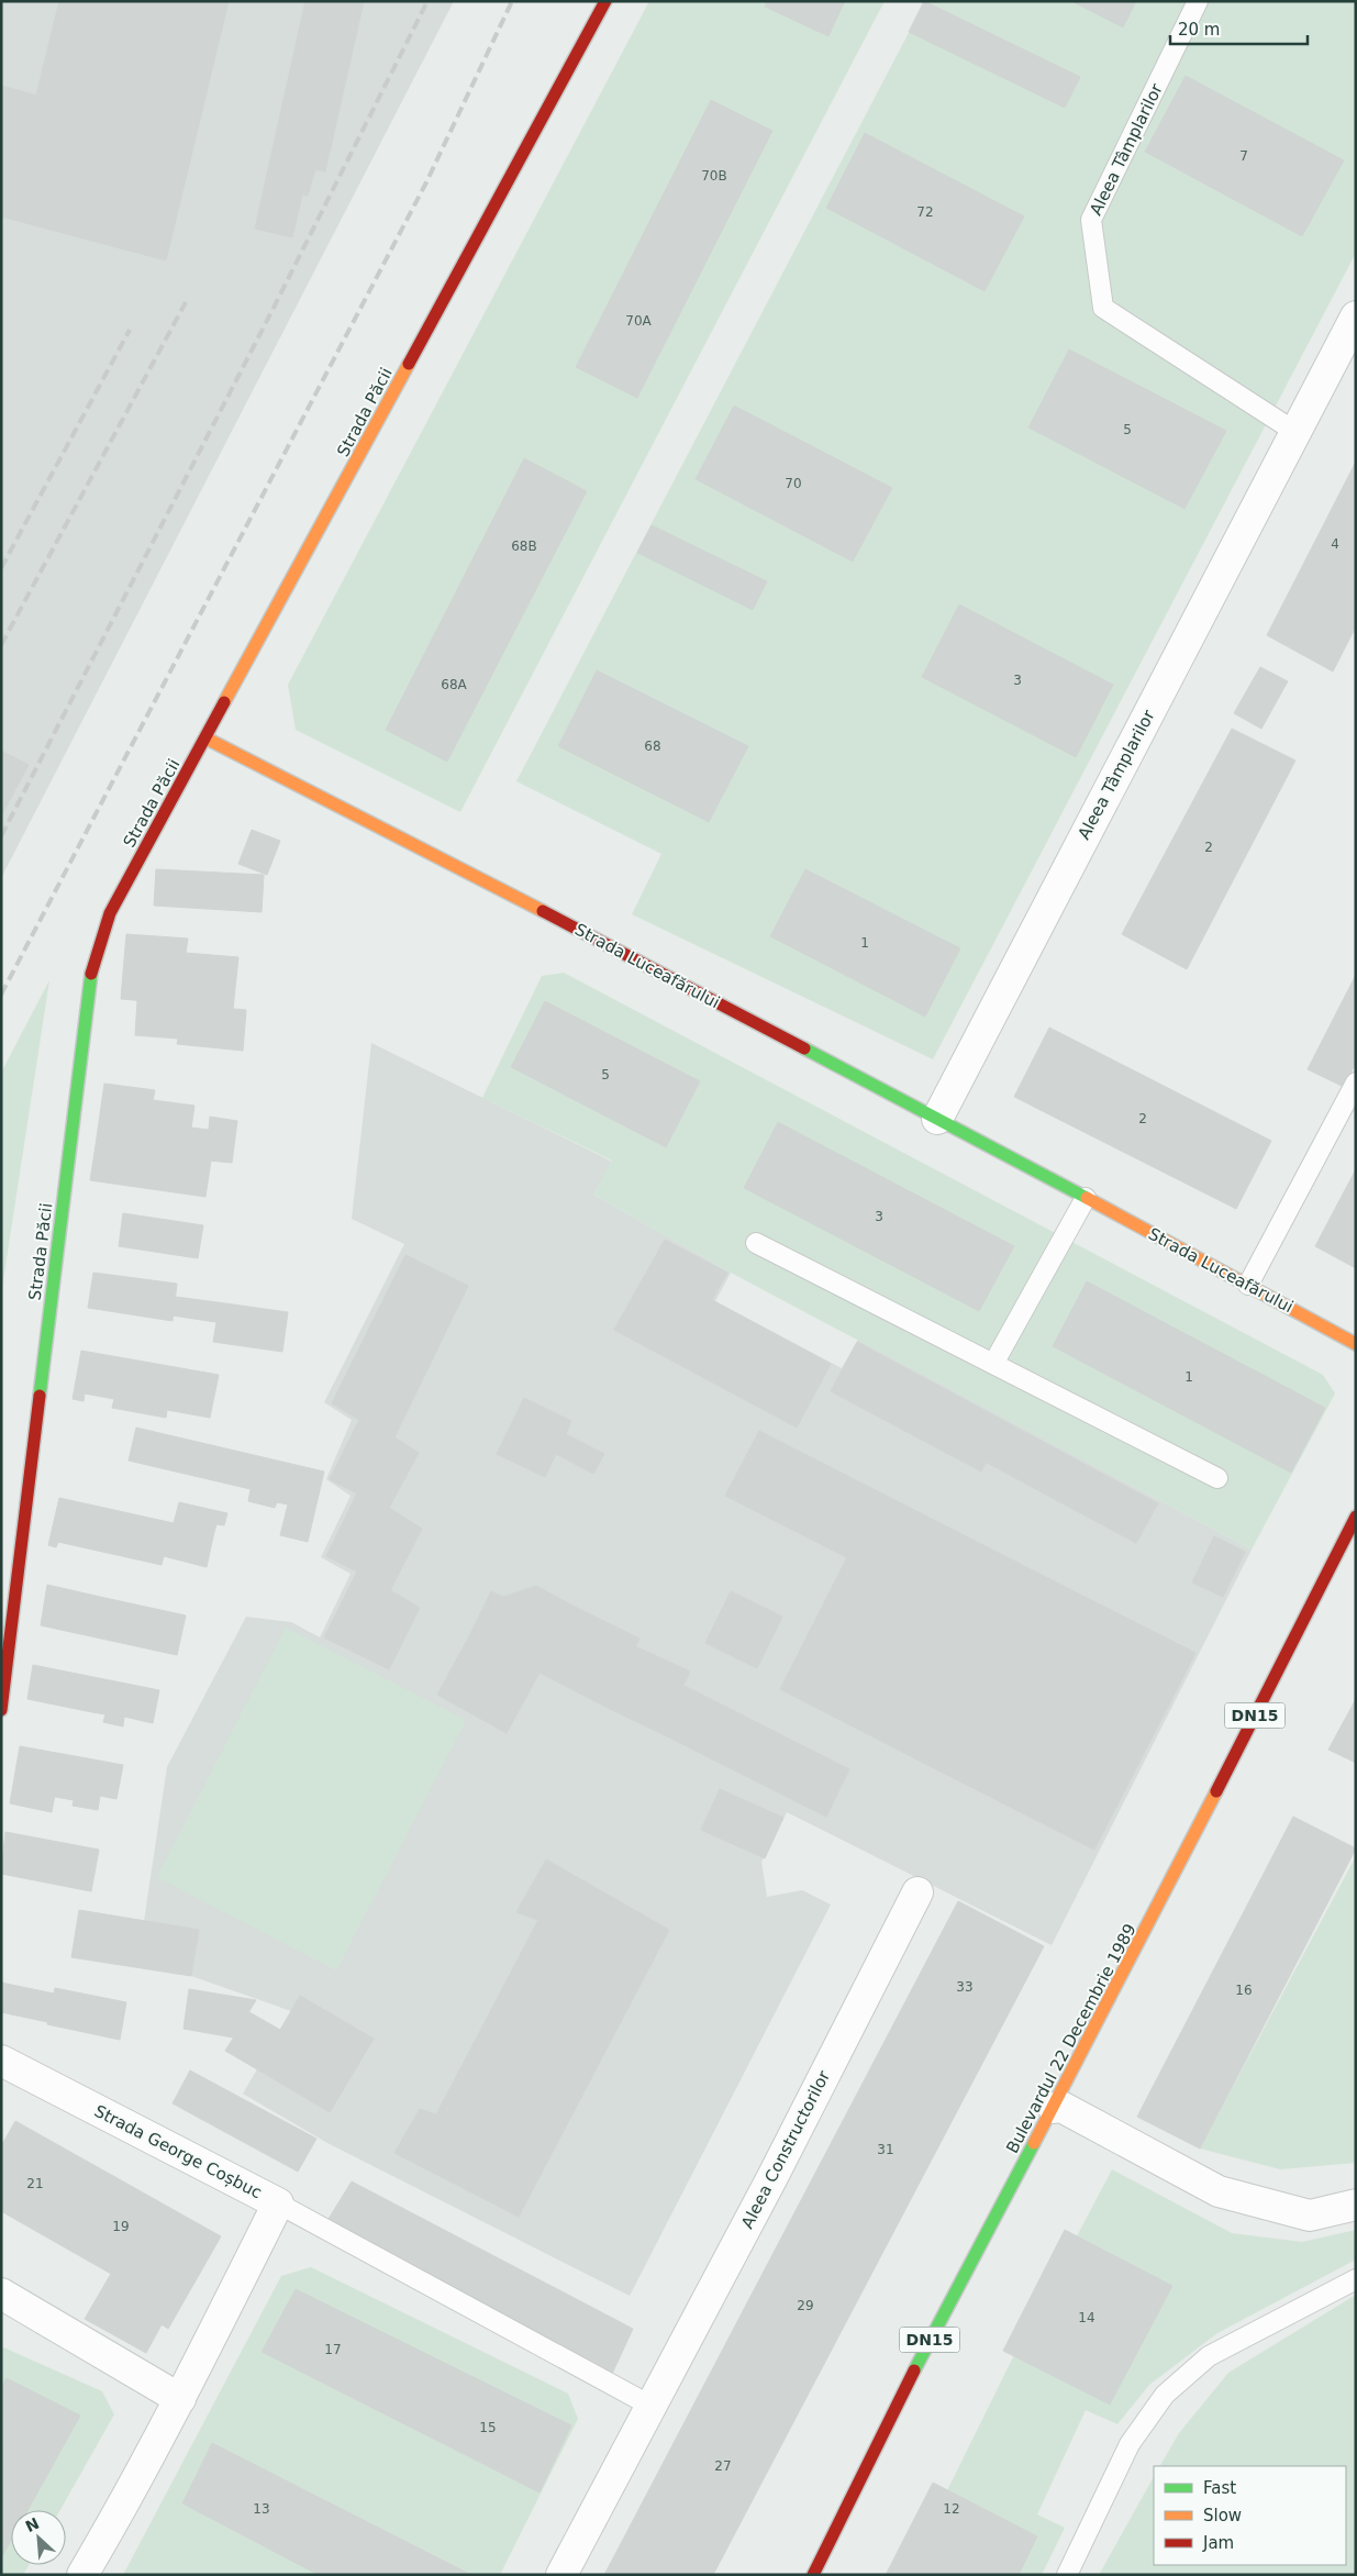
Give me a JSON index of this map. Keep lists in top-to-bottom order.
{
  "streets": {
    "street": [
      "Aleea Tâmplarilor",
      "Strada Păcii",
      "Strada Luceafărului",
      "DN15",
      "Bulevardul 22 Decembrie 1989",
      "Aleea Constructorilor",
      "Strada George Coșbuc"
    ]
  },
  "crossings": [
    ["Aleea Tâmplarilor", "Strada Luceafărului"],
    ["Strada Păcii", "Strada Luceafărului"]
  ],
  "house_numbers": [
    "7",
    "70B",
    "72",
    "70A",
    "5",
    "70",
    "4",
    "68B",
    "3",
    "68A",
    "68",
    "2",
    "1",
    "5",
    "2",
    "3",
    "1",
    "33",
    "16",
    "31",
    "21",
    "19",
    "29",
    "14",
    "17",
    "15",
    "27",
    "13",
    "12"
  ],
  "legend": ["Fast", "Slow", "Jam"],
  "scale_bar": "20 m",
  "north": "top left"
}
